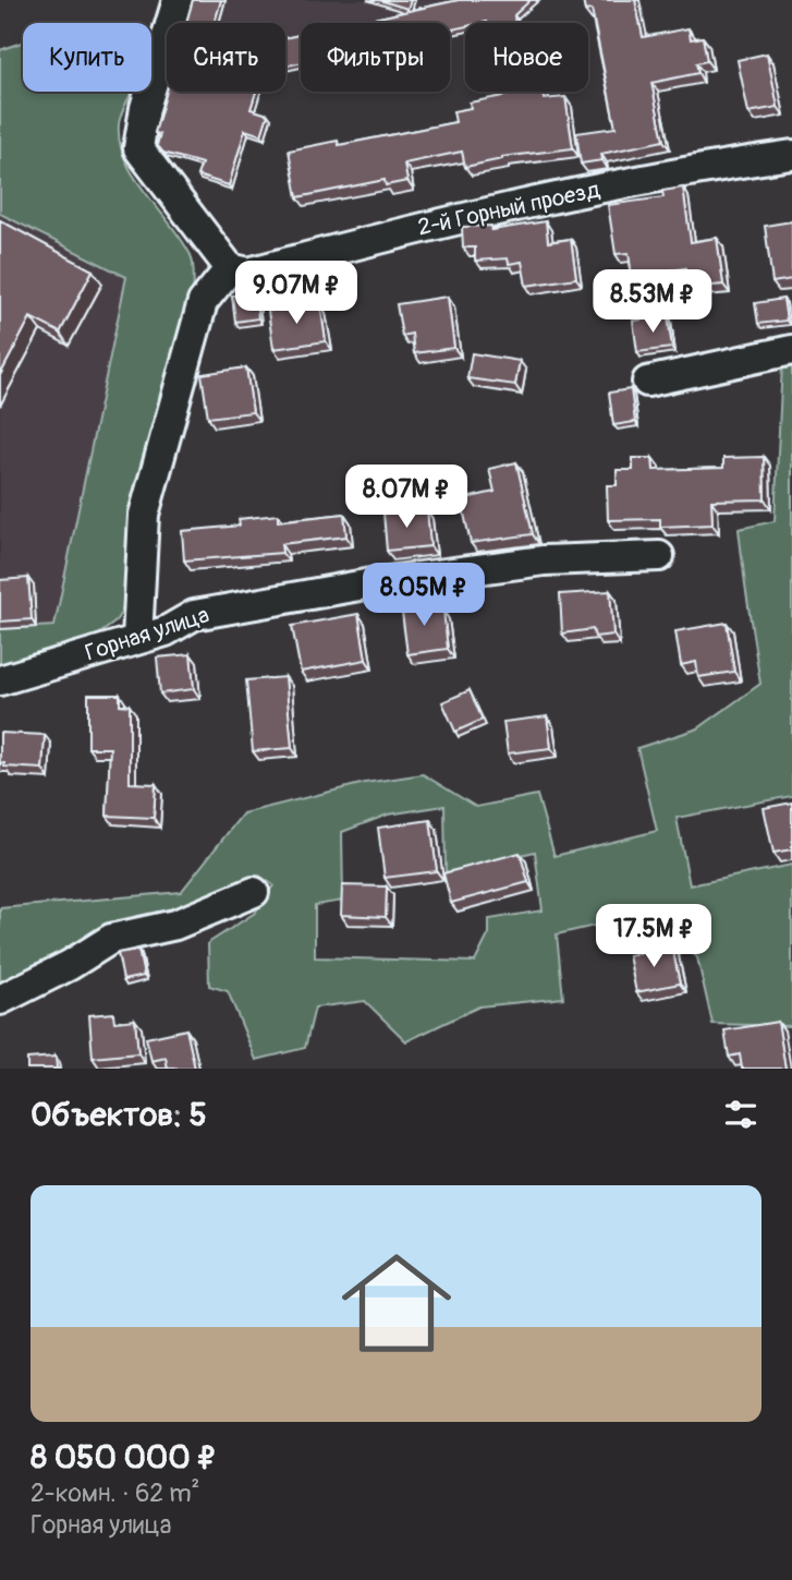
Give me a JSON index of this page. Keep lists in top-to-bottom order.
{
  "streets": {
    "street": ["2-й Горный проезд", "Горная улица"]
  },
  "page": {
    "chip": [
      "Купить",
      "Снять",
      "Фильтры",
      "Новое"
    ],
    "price": [
      "9.07M ₽",
      "8.53M ₽",
      "8.07M ₽",
      "8.05M ₽",
      "17.5M ₽"
    ],
    "heading": "Объектов: 5",
    "list": [
      {
        "name": "8 050 000 ₽",
        "note": "2-комн. · 62 m² · Горная улица"
      }
    ]
  }
}
